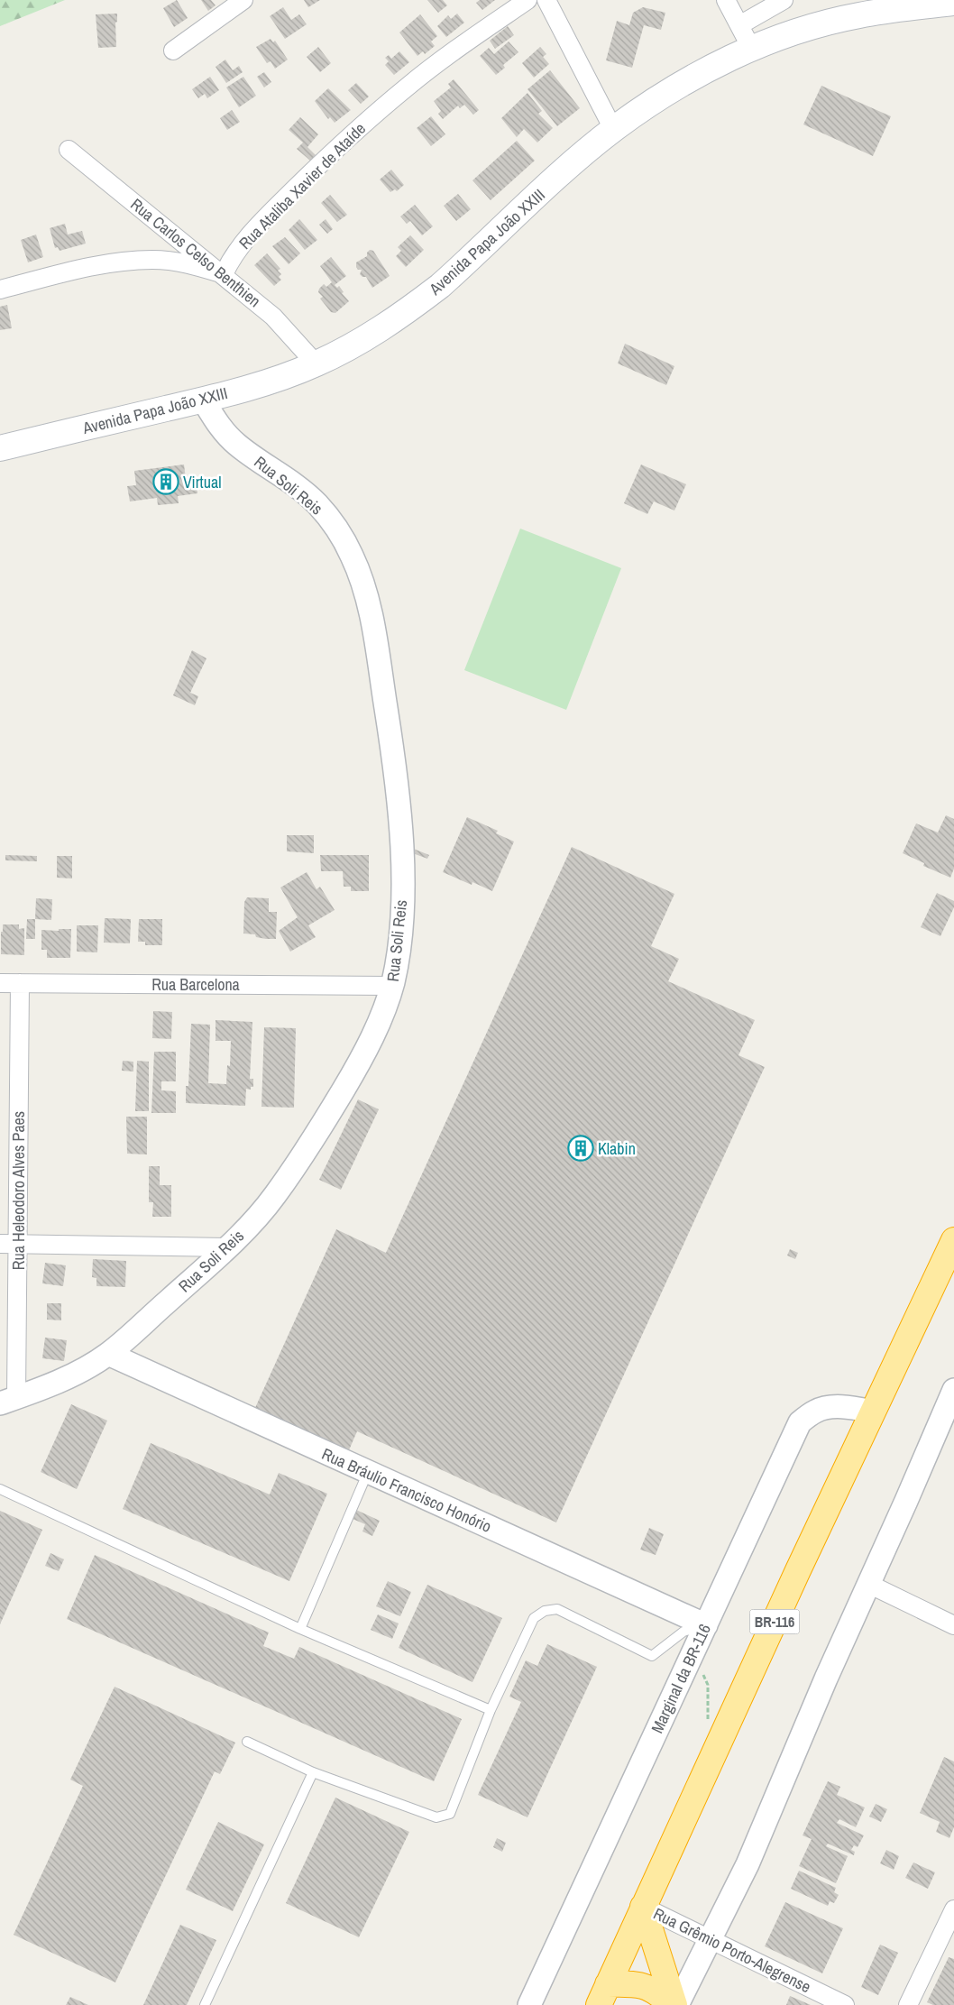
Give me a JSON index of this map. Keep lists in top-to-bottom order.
{
  "streets": {
    "highway": ["BR-116"],
    "main road": ["Avenida Papa João XXIII"],
    "street": [
      "Rua Ataliba Xavier de Ataíde",
      "Rua Carlos Celso Benthien",
      "Rua Soli Reis",
      "Rua Barcelona",
      "Rua Heleodoro Alves Paes",
      "Rua Bráulio Francisco Honório",
      "Marginal da BR-116",
      "Rua Grêmio Porto-Alegrense"
    ]
  },
  "crossings": [
    ["Rua Ataliba Xavier de Ataíde", "Rua Carlos Celso Benthien"],
    ["Avenida Papa João XXIII", "Rua Carlos Celso Benthien"],
    ["Avenida Papa João XXIII", "Rua Soli Reis"],
    ["Rua Soli Reis", "Rua Barcelona"],
    ["Rua Soli Reis", "Rua Heleodoro Alves Paes"],
    ["Rua Soli Reis", "Rua Bráulio Francisco Honório"],
    ["Rua Barcelona", "Rua Heleodoro Alves Paes"],
    ["Rua Bráulio Francisco Honório", "Marginal da BR-116"],
    ["BR-116", "Marginal da BR-116"],
    ["BR-116", "Rua Grêmio Porto-Alegrense"]
  ],
  "places": {
    "building": ["Virtual", "Klabin"]
  }
}
